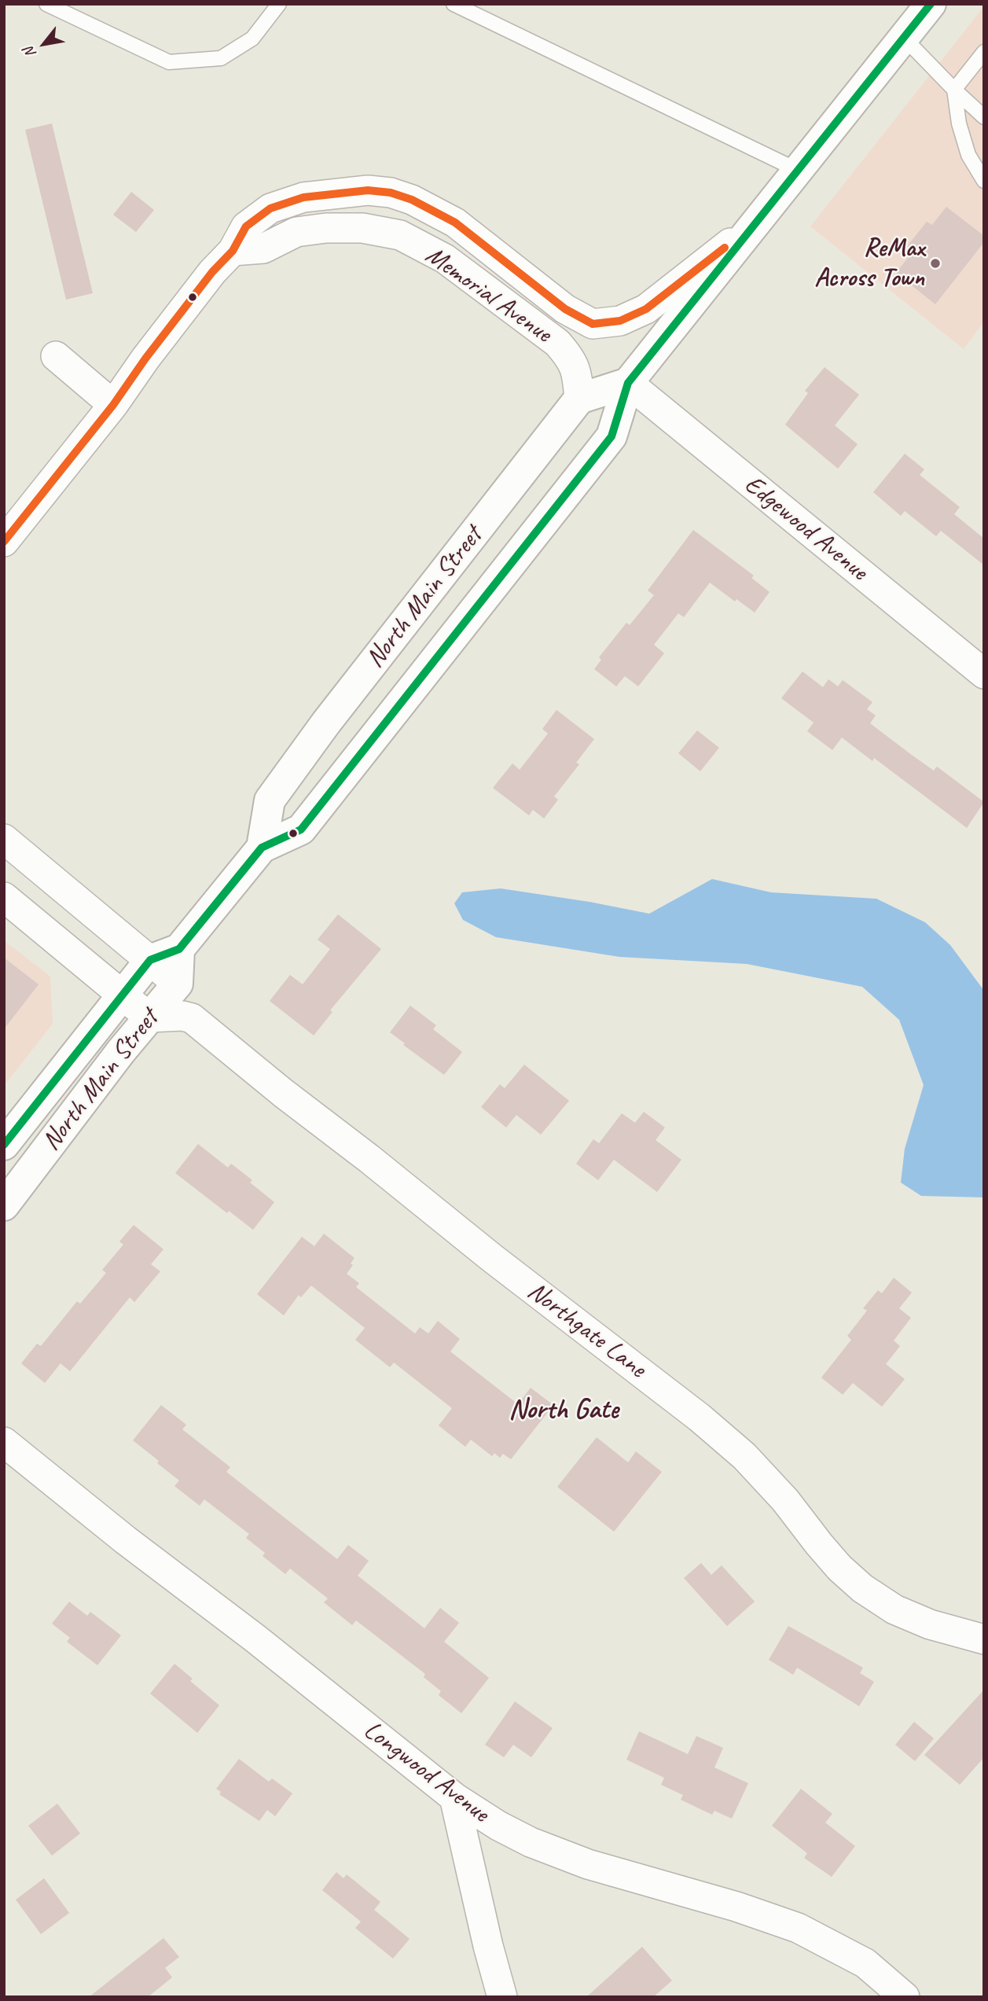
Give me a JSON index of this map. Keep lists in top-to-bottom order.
{
  "streets": {
    "main road": ["North Main Street"],
    "street": [
      "Memorial Avenue",
      "Edgewood Avenue",
      "Northgate Lane",
      "Longwood Avenue"
    ]
  },
  "crossings": [
    ["Memorial Avenue", "North Main Street"],
    ["Edgewood Avenue", "North Main Street"]
  ],
  "districts": ["North Gate"],
  "places": ["ReMax Across Town"],
  "north": "bottom left"
}
